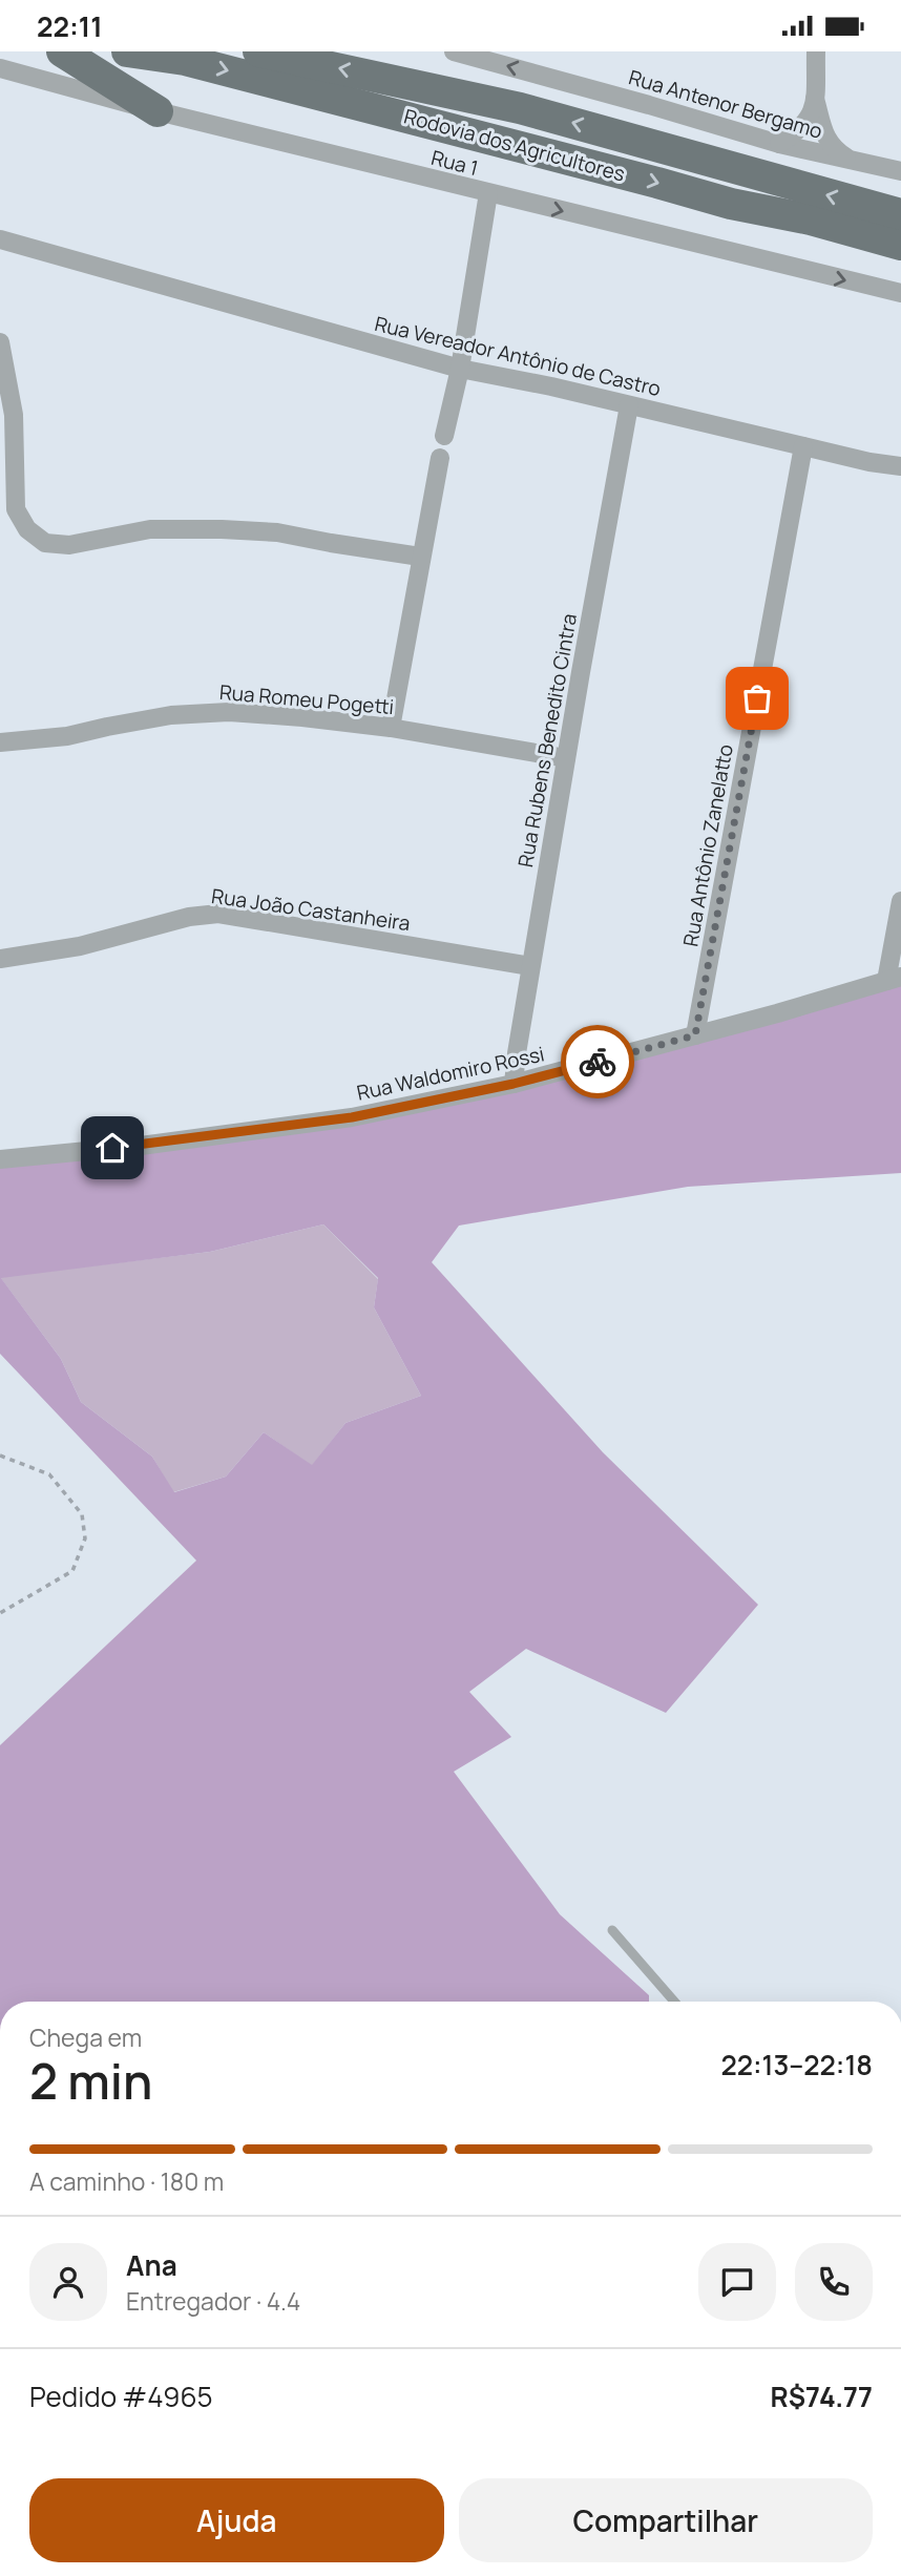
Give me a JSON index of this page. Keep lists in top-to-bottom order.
{
  "streets": {
    "main road": ["Rodovia dos Agricultores"],
    "street": [
      "Rua Antenor Bergamo",
      "Rua 1",
      "Rua Vereador Antônio de Castro",
      "Rua Romeu Pogetti",
      "Rua Rubens Benedito Cintra",
      "Rua Antônio Zanelatto",
      "Rua João Castanheira",
      "Rua Waldomiro Rossi"
    ]
  },
  "crossings": [
    ["Rua Vereador Antônio de Castro", "Rua Rubens Benedito Cintra"],
    ["Rua Vereador Antônio de Castro", "Rua Antônio Zanelatto"],
    ["Rua Romeu Pogetti", "Rua Rubens Benedito Cintra"],
    ["Rua Rubens Benedito Cintra", "Rua João Castanheira"],
    ["Rua Rubens Benedito Cintra", "Rua Waldomiro Rossi"],
    ["Rua Antônio Zanelatto", "Rua Waldomiro Rossi"]
  ],
  "one_way": ["Rua Antenor Bergamo", "Rua 1"],
  "page": {
    "status": "22:11",
    "heading": ["2 min", "Chega em", "22:13–22:18"],
    "panel": [
      "Ana",
      "Entregador · 4.4",
      "Pedido #4965",
      "R$74.77"
    ],
    "bar": "A caminho · 180 m",
    "buttons": ["Ajuda", "Compartilhar"]
  }
}
